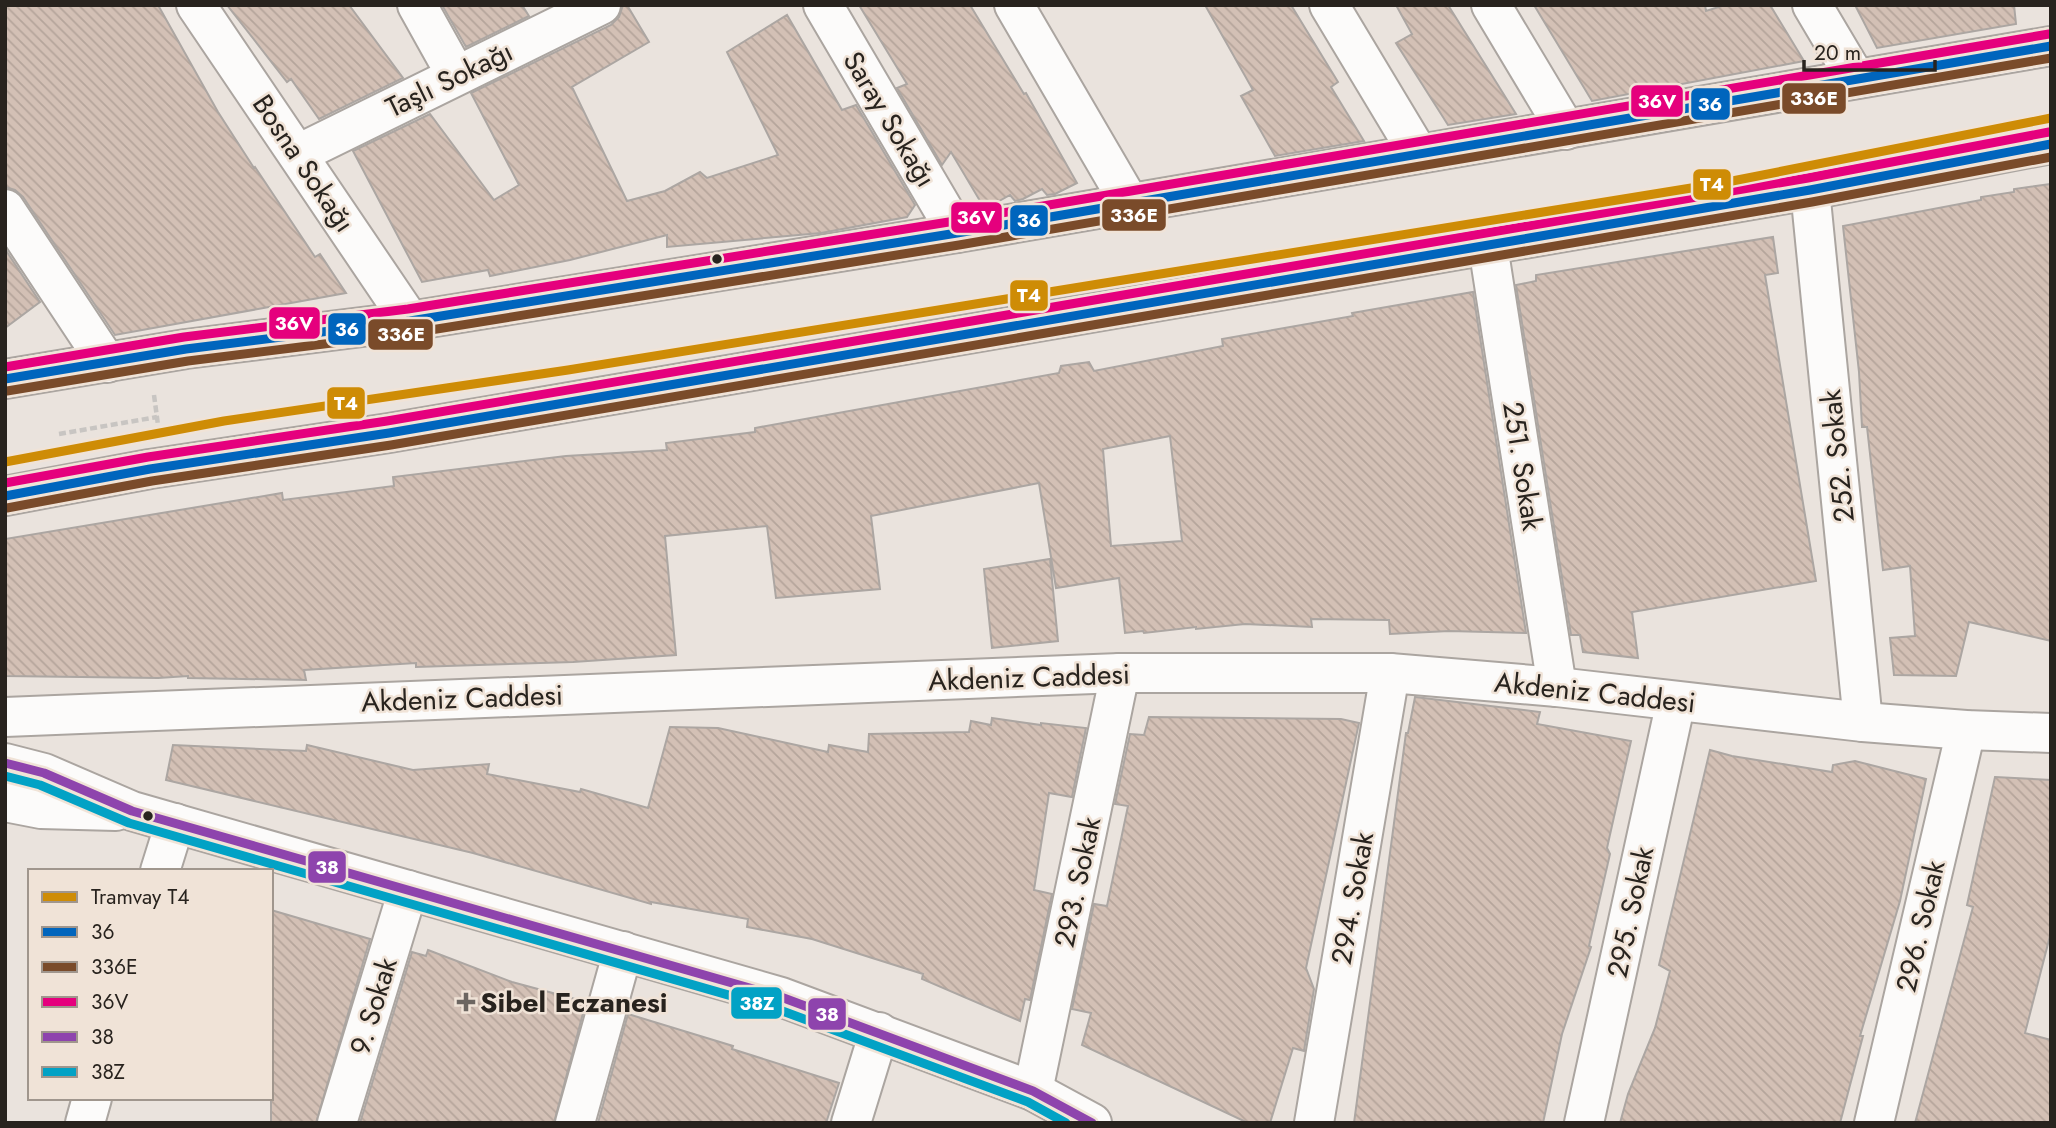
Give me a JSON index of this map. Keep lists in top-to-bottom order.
{
  "streets": {
    "street": [
      "Taşlı Sokağı",
      "Saray Sokağı",
      "Bosna Sokağı",
      "252. Sokak",
      "251. Sokak",
      "Akdeniz Caddesi",
      "293. Sokak",
      "294. Sokak",
      "295. Sokak",
      "296. Sokak",
      "9. Sokak"
    ]
  },
  "crossings": [
    ["Taşlı Sokağı", "Bosna Sokağı"],
    ["252. Sokak", "Akdeniz Caddesi"],
    ["251. Sokak", "Akdeniz Caddesi"],
    ["Akdeniz Caddesi", "293. Sokak"],
    ["Akdeniz Caddesi", "294. Sokak"],
    ["Akdeniz Caddesi", "295. Sokak"],
    ["Akdeniz Caddesi", "296. Sokak"]
  ],
  "places": {
    "health": ["Sibel Eczanesi"]
  },
  "lines": [
    "transit line 36V",
    "transit line 36",
    "transit line 336E",
    "tram line T4",
    "transit line 38",
    "transit line 38Z"
  ],
  "legend": [
    "Tramvay T4",
    "36",
    "336E",
    "36V",
    "38",
    "38Z"
  ],
  "scale_bar": "20 m"
}
